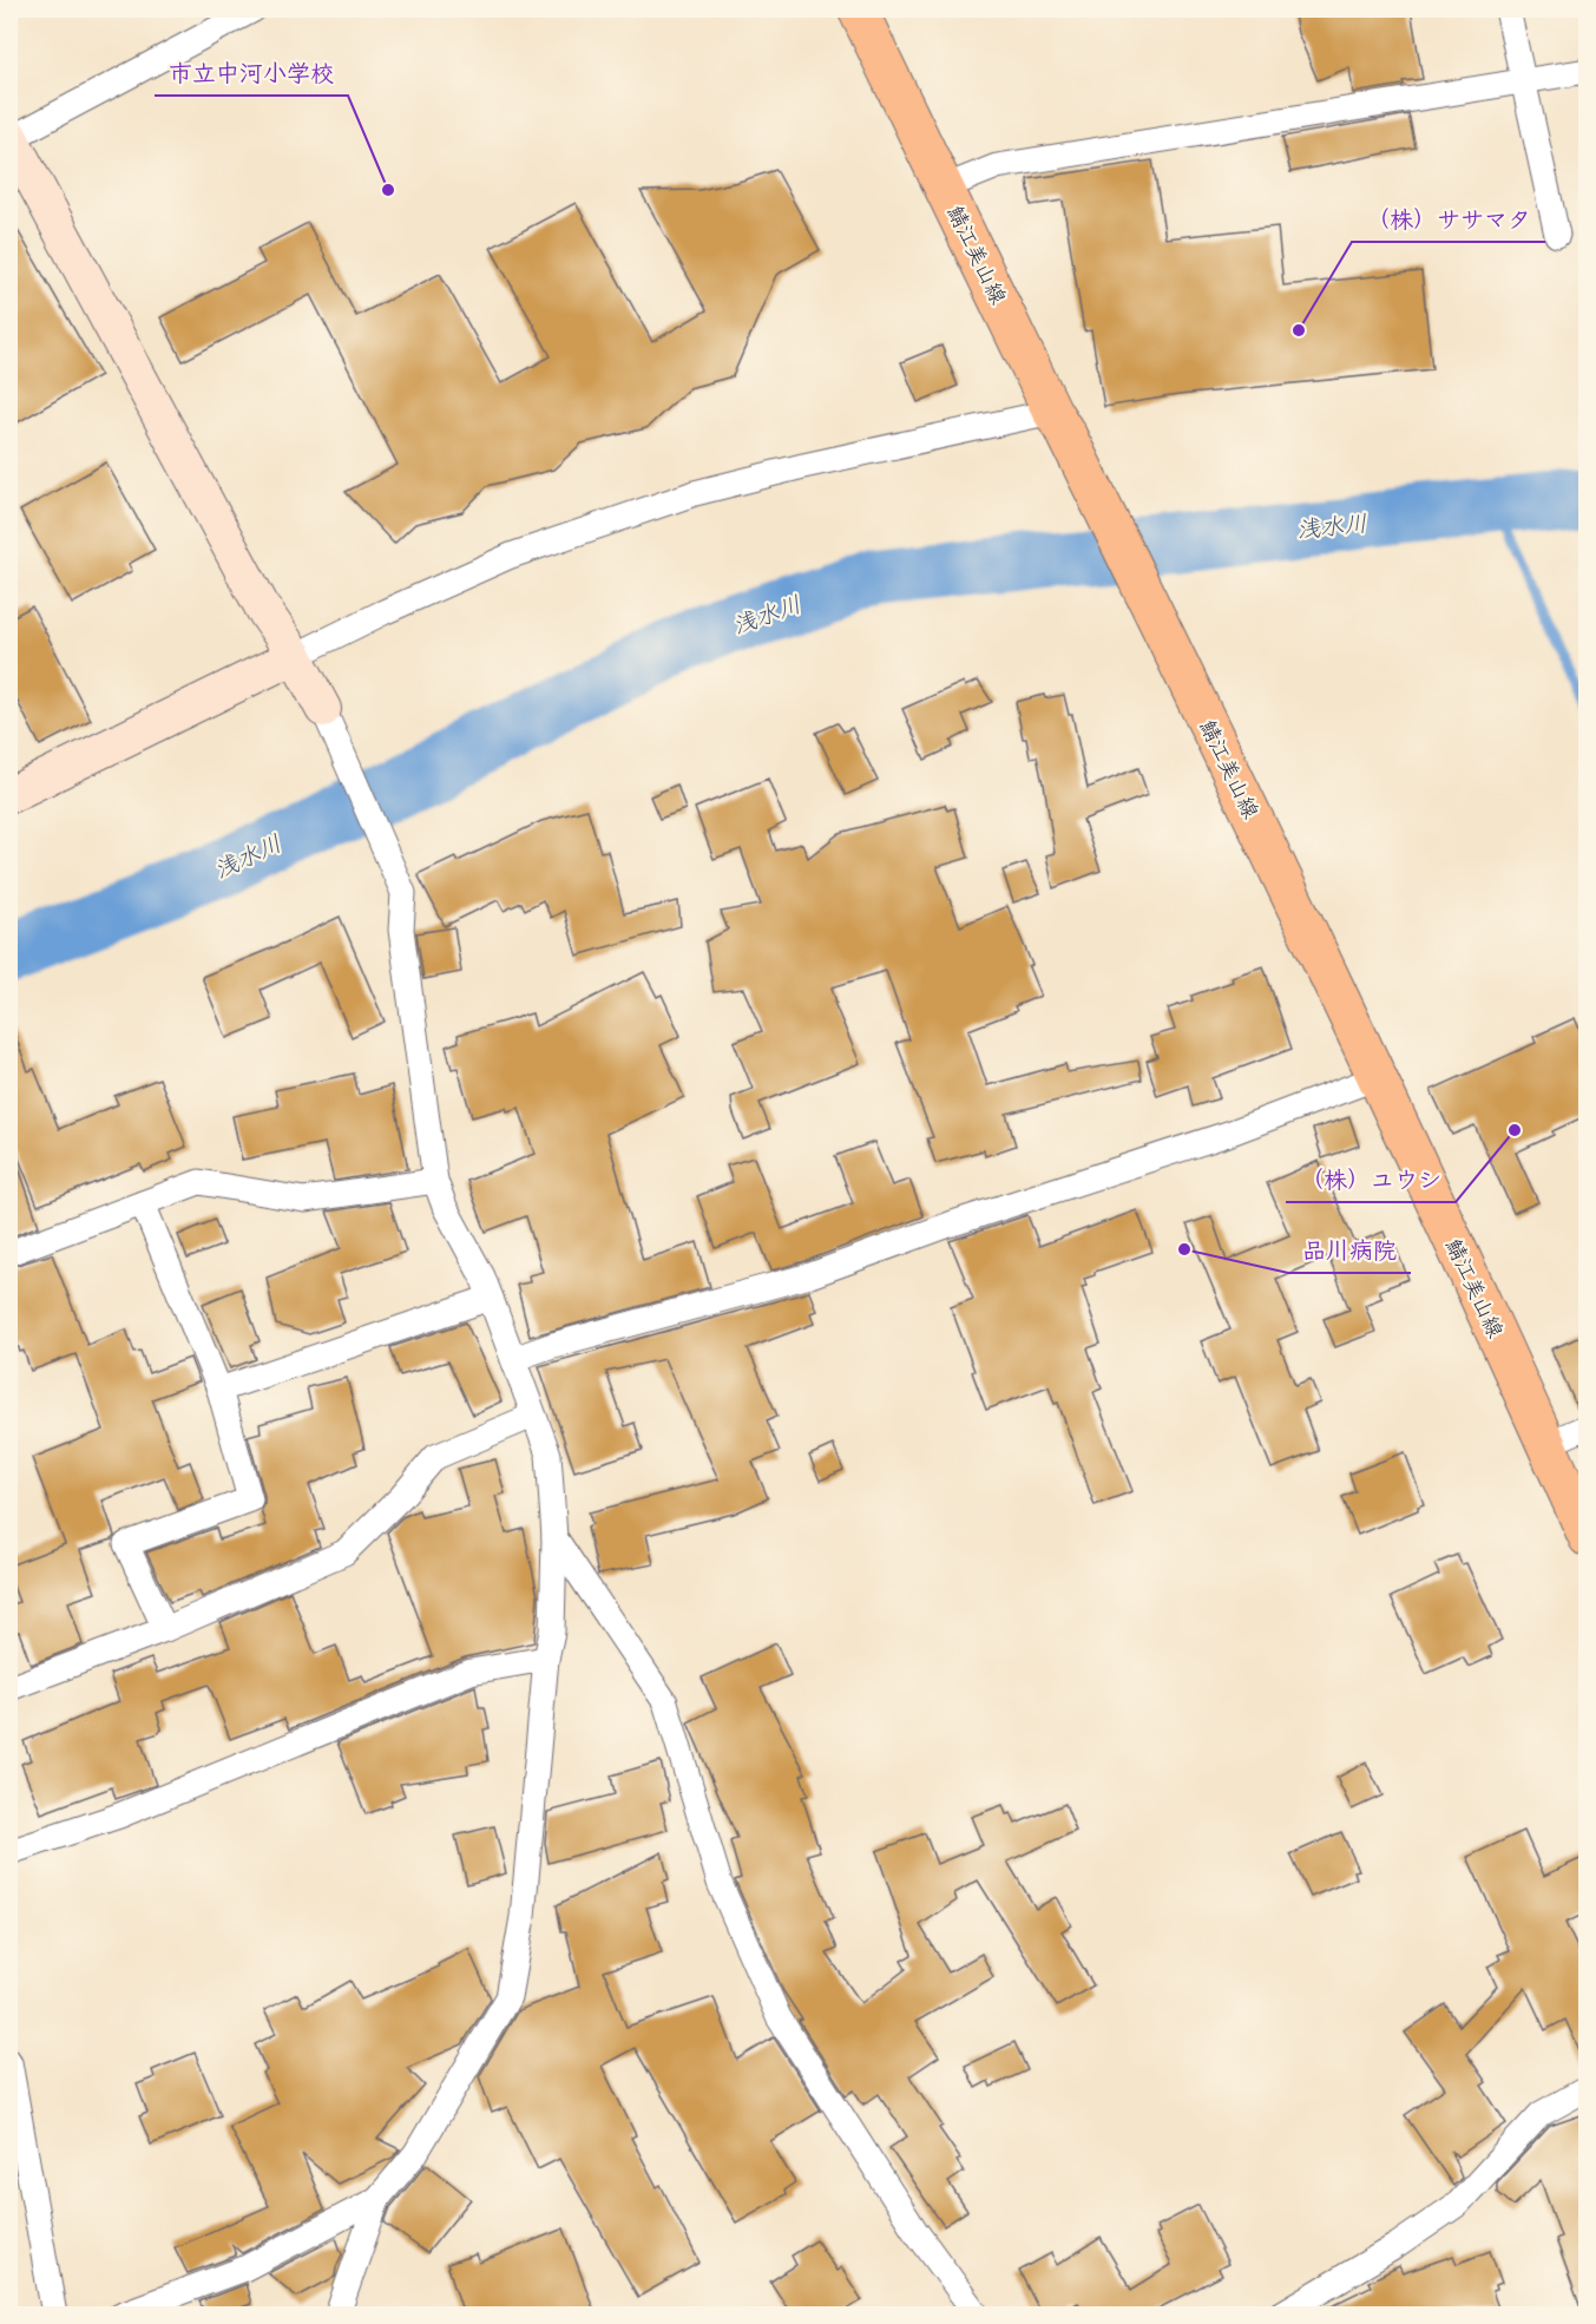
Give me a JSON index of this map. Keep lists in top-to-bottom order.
{
  "streets": {
    "main road": ["鯖江美山線"]
  },
  "water": ["浅水川"],
  "places": [
    "市立中河小学校",
    "（株）ササマタ",
    "（株）ユウシ",
    "品川病院"
  ]
}
